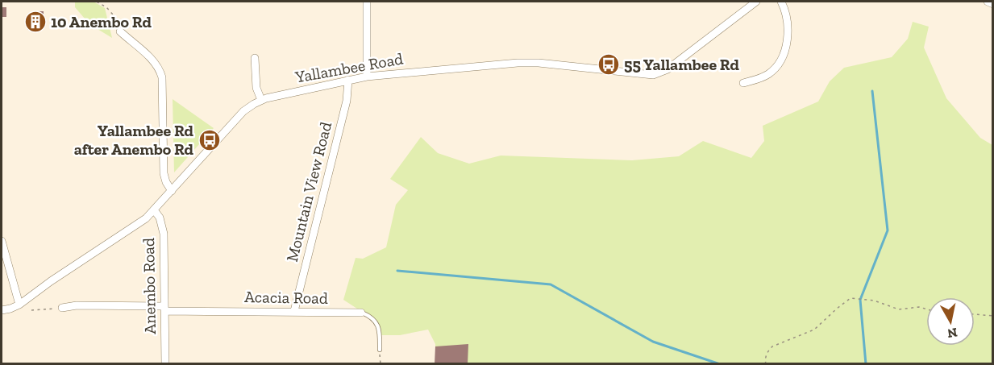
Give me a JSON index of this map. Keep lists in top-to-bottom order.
{
  "streets": {
    "street": [
      "Yallambee Road",
      "Mountain View Road",
      "Anembo Road",
      "Acacia Road"
    ]
  },
  "crossings": [
    ["Yallambee Road", "Mountain View Road"],
    ["Yallambee Road", "Anembo Road"],
    ["Mountain View Road", "Acacia Road"],
    ["Anembo Road", "Acacia Road"]
  ],
  "places": {
    "building": ["10 Anembo Rd"],
    "bus stop": ["55 Yallambee Rd", "Yallambee Rd after Anembo Rd"]
  },
  "north": "bottom"
}
